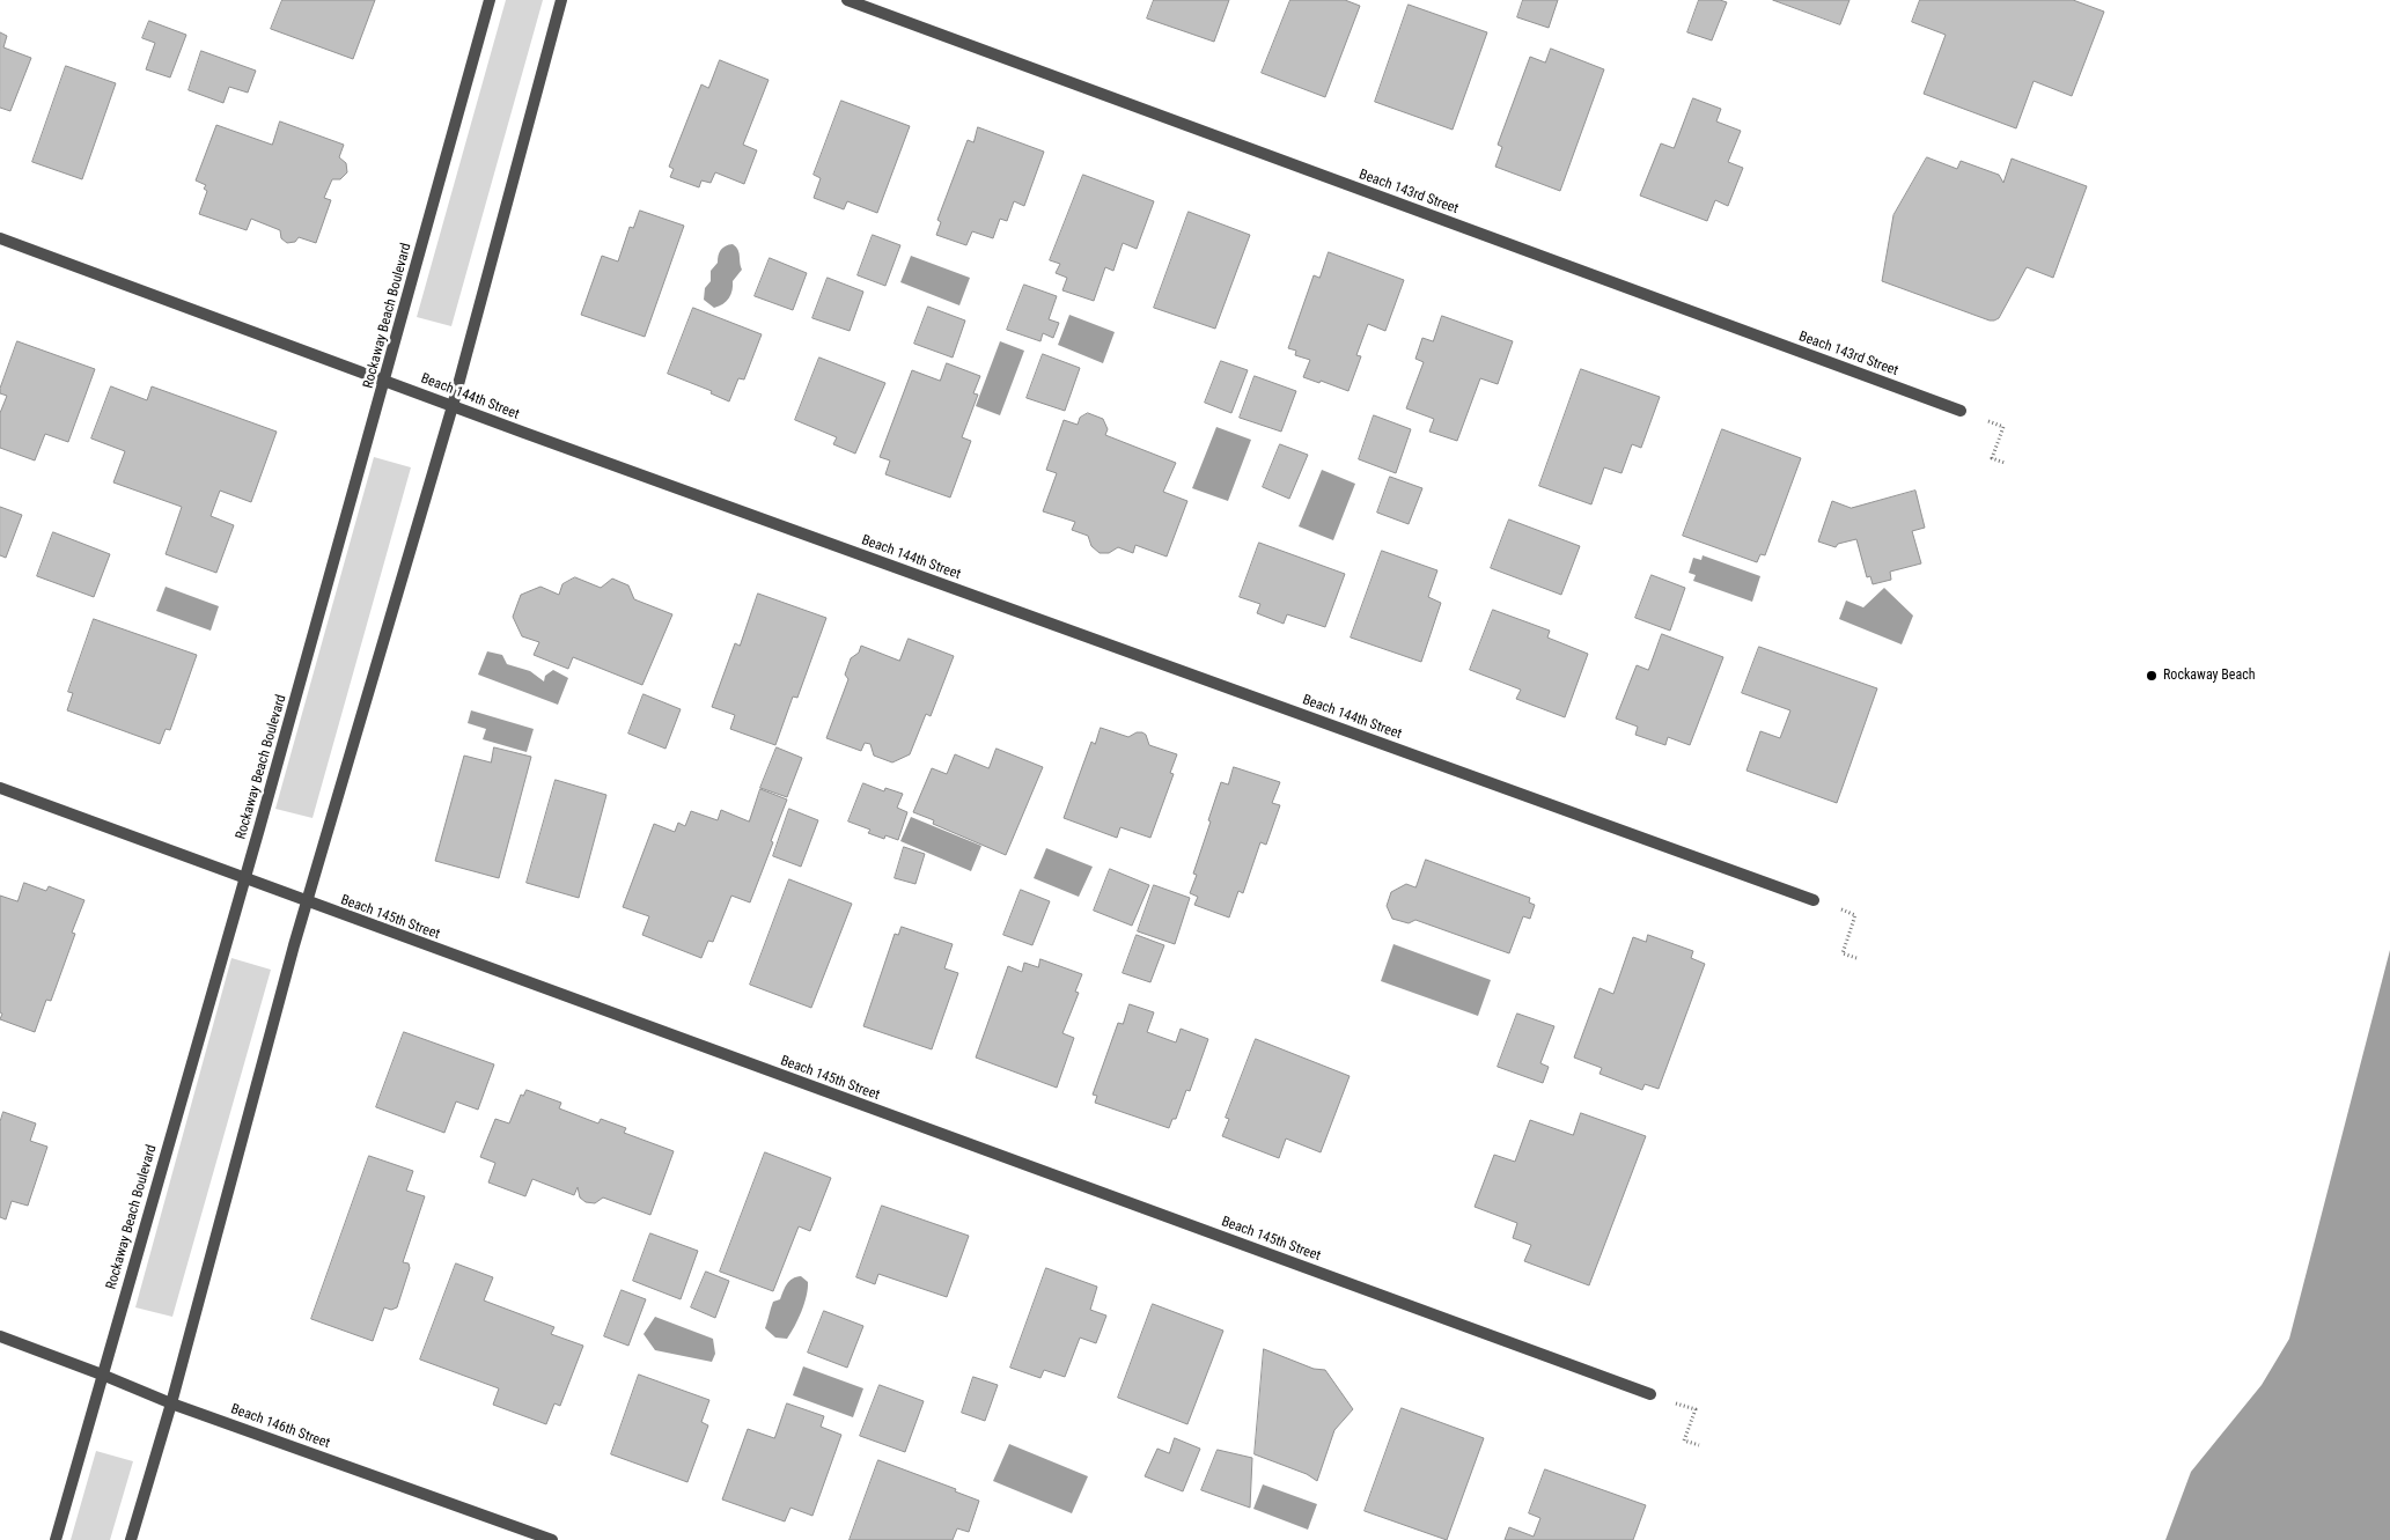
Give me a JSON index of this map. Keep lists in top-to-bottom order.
{
  "streets": {
    "street": [
      "Beach 143rd Street",
      "Rockaway Beach Boulevard",
      "Beach 144th Street",
      "Beach 145th Street",
      "Beach 146th Street"
    ]
  },
  "crossings": [
    ["Rockaway Beach Boulevard", "Beach 144th Street"],
    ["Rockaway Beach Boulevard", "Beach 145th Street"],
    ["Rockaway Beach Boulevard", "Beach 146th Street"]
  ],
  "places": ["Rockaway Beach"]
}
